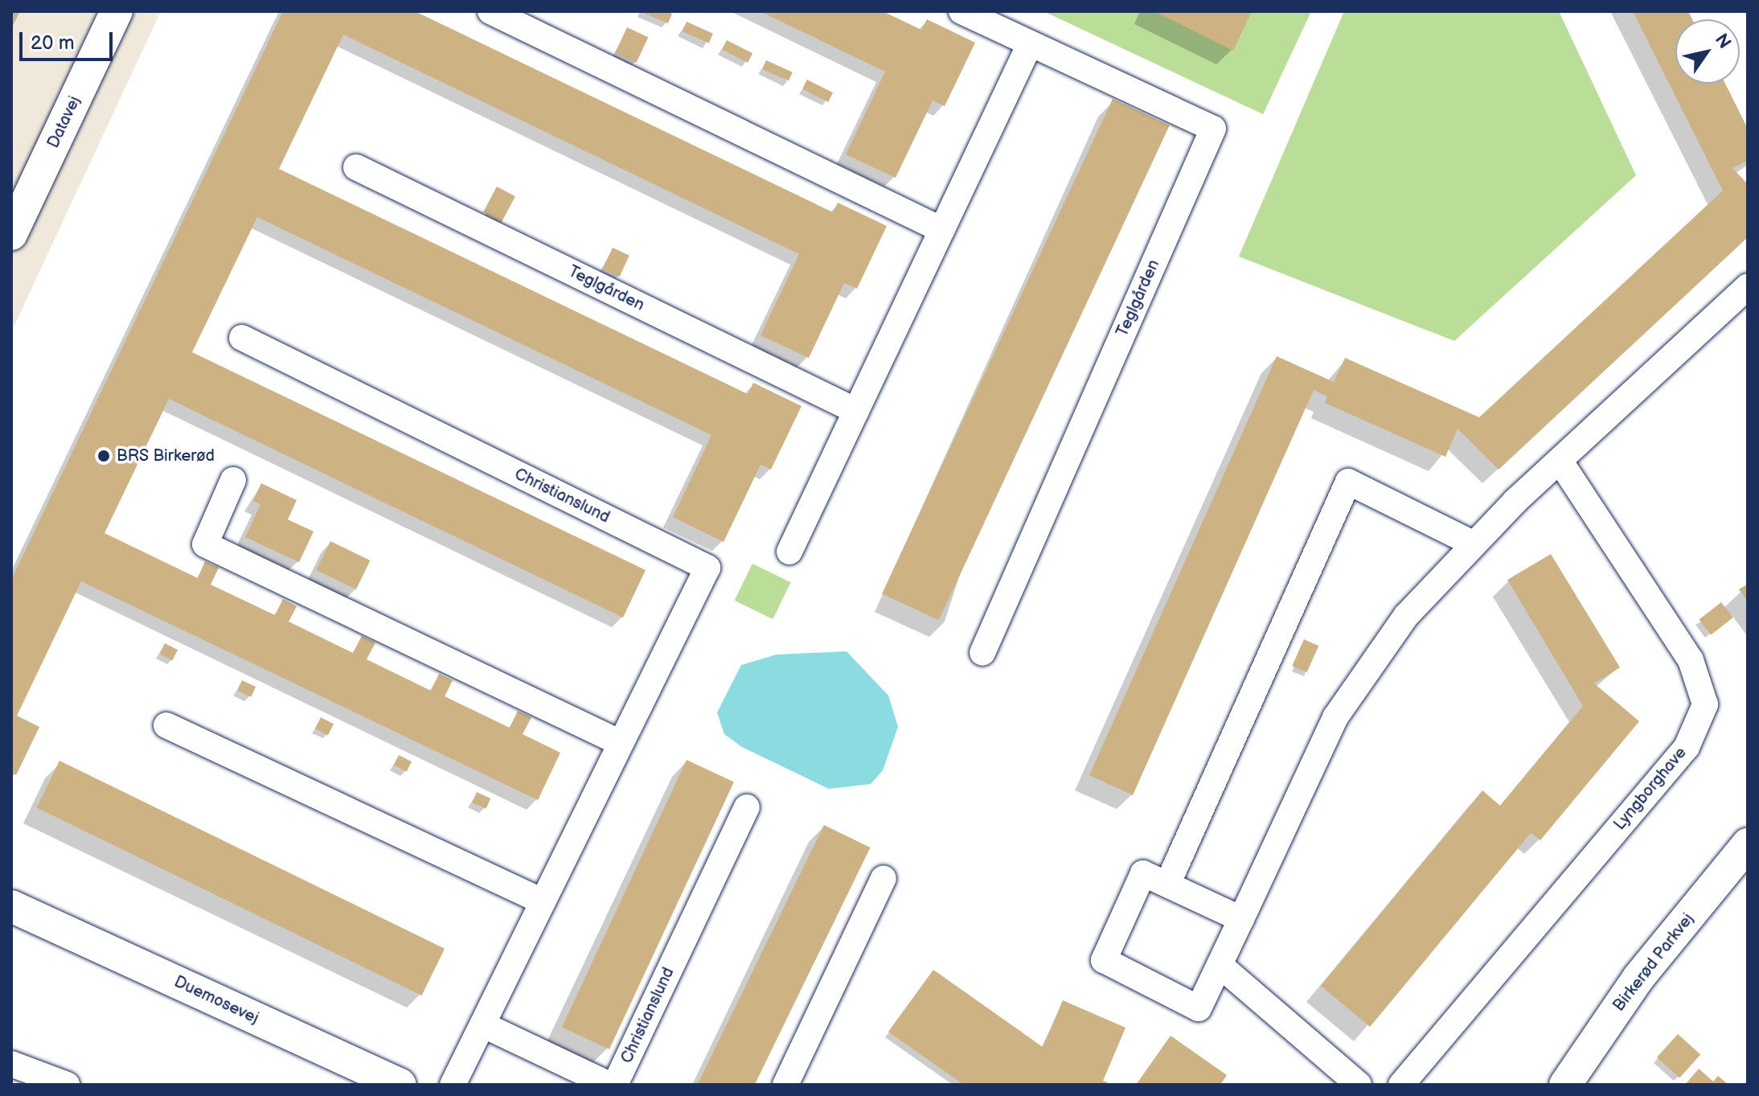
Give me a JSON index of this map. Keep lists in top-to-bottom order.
{
  "streets": {
    "street": [
      "Datavej",
      "Teglgården",
      "Christianslund",
      "Lyngborghave",
      "Birkerød Parkvej",
      "Duemosevej"
    ]
  },
  "places": ["BRS Birkerød"],
  "scale_bar": "20 m",
  "north": "top right"
}
